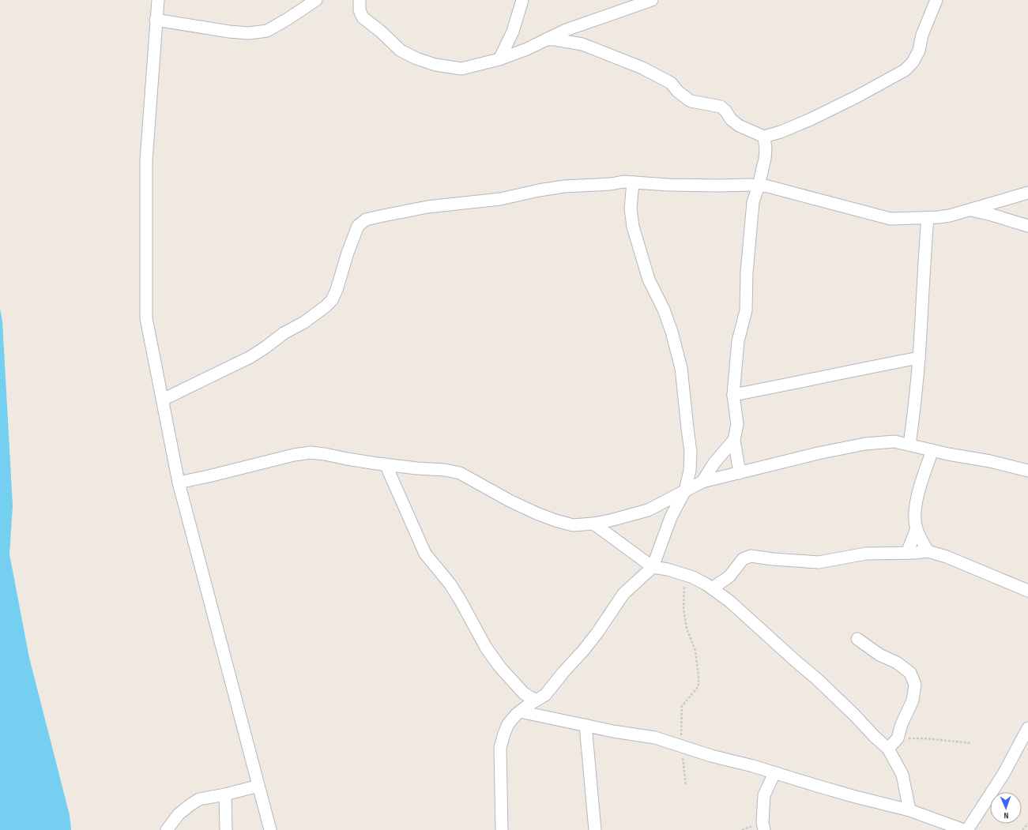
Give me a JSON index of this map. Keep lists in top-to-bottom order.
{
  "north": "bottom"
}
